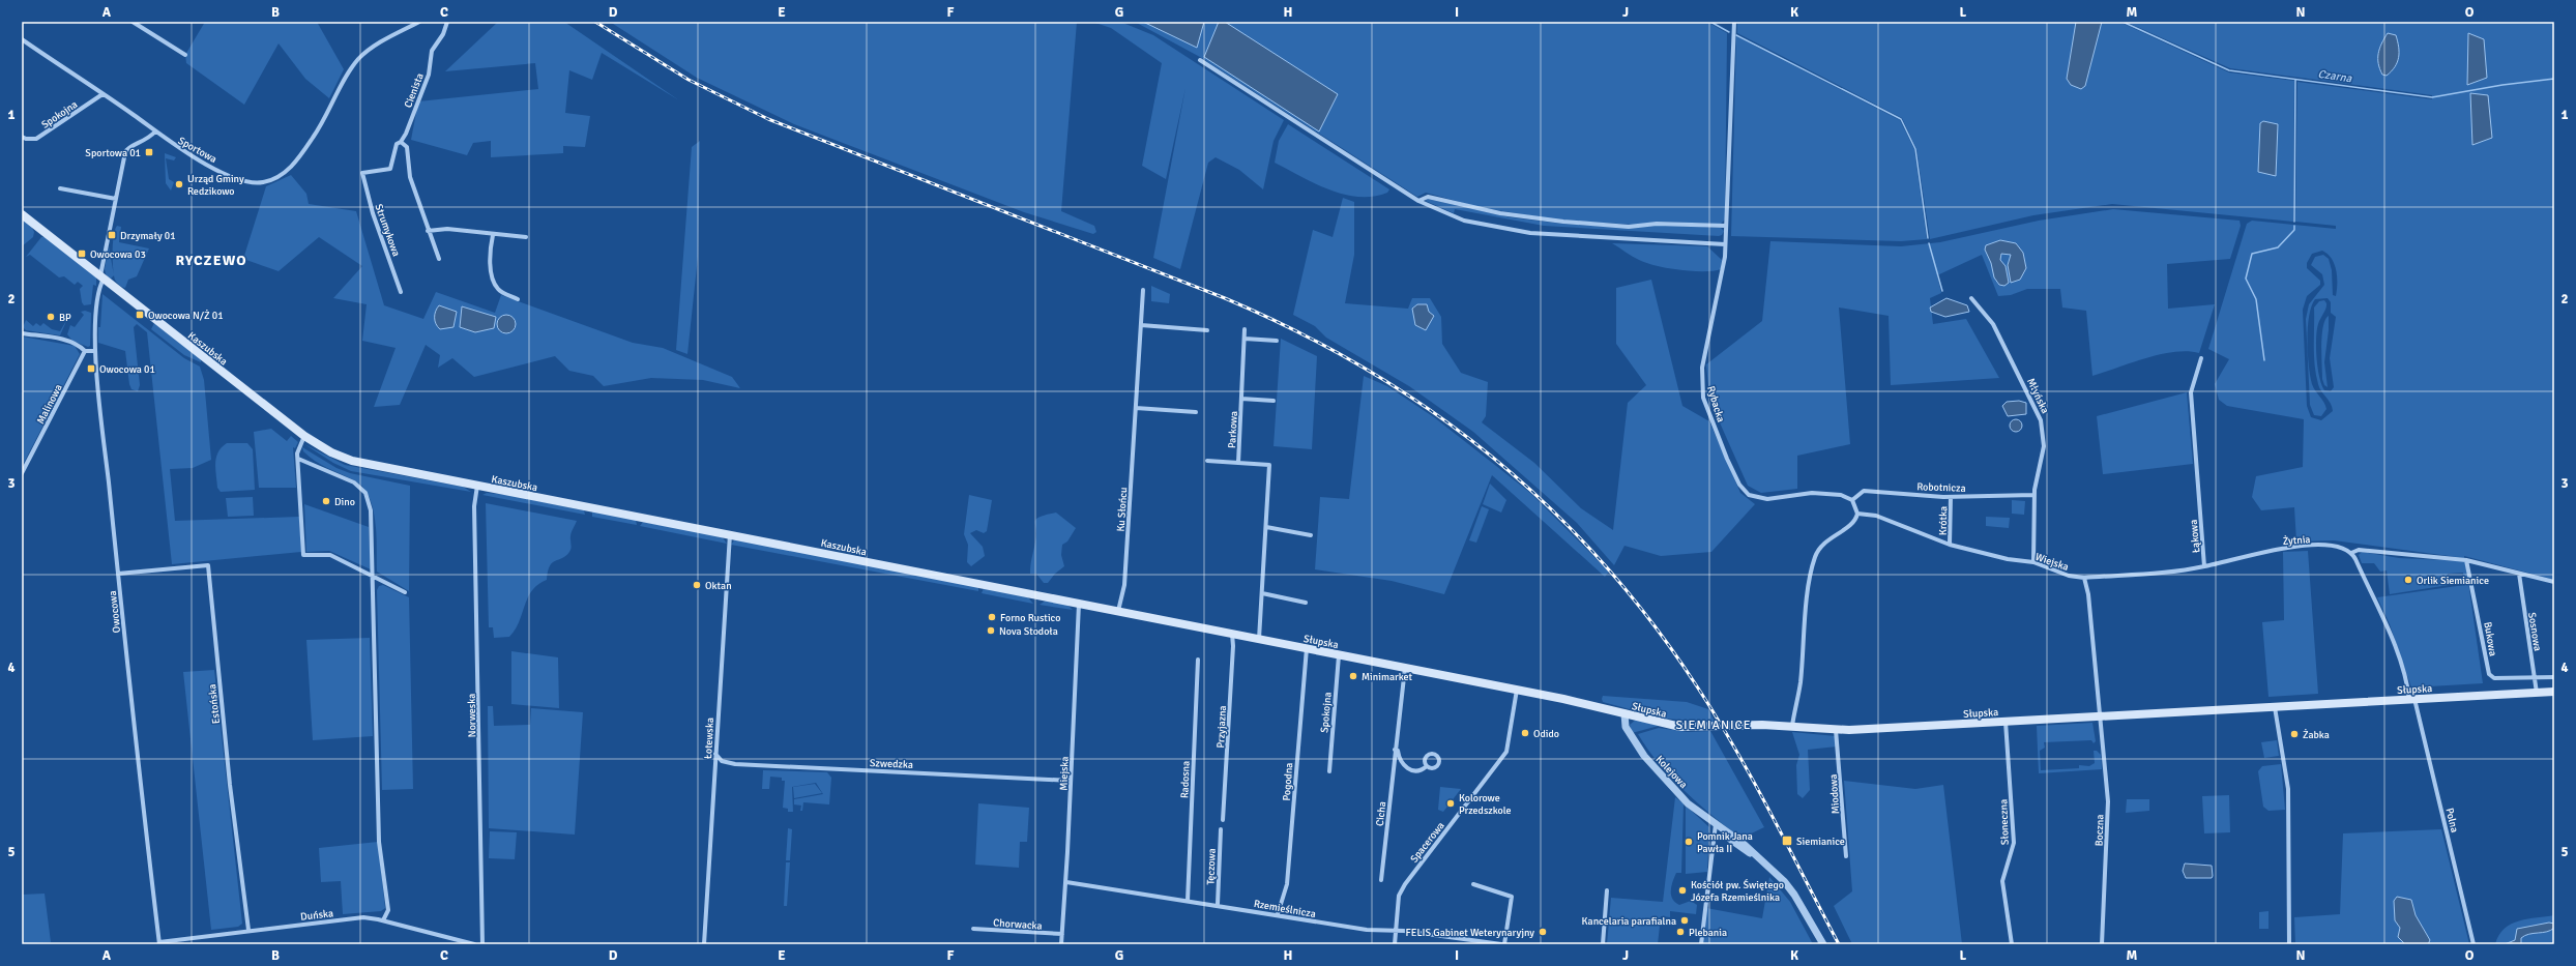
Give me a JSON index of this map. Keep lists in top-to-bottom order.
{
  "streets": {
    "main road": ["Kaszubska", "Słupska"],
    "street": [
      "Cienista",
      "Spokojna",
      "Sportowa",
      "Strumykowa",
      "Młyńska",
      "Malinowa",
      "Rybacka",
      "Parkowa",
      "Robotnicza",
      "Ku Słońcu",
      "Krótka",
      "Łąkowa",
      "Żytnia",
      "Wiejska",
      "Owocowa",
      "Sosnowa",
      "Bukowa",
      "Estońska",
      "Norweska",
      "Przyjazna",
      "Łotewska",
      "Szwedzka",
      "Kolejowa",
      "Miejska",
      "Radosna",
      "Pogodna",
      "Miodowa",
      "Cicha",
      "Polna",
      "Słoneczna",
      "Boczna",
      "Spacerowa",
      "Tęczowa",
      "Rzemieślnicza",
      "Duńska",
      "Chorwacka"
    ]
  },
  "crossings": [
    ["Cienista", "Strumykowa"],
    ["Spokojna", "Sportowa"],
    ["Spokojna", "Słupska"],
    ["Sportowa", "Owocowa"],
    ["Kaszubska", "Owocowa"],
    ["Kaszubska", "Słupska"],
    ["Kaszubska", "Norweska"],
    ["Kaszubska", "Łotewska"],
    ["Kaszubska", "Miejska"],
    ["Młyńska", "Robotnicza"],
    ["Młyńska", "Wiejska"],
    ["Rybacka", "Robotnicza"],
    ["Parkowa", "Słupska"],
    ["Robotnicza", "Krótka"],
    ["Ku Słońcu", "Słupska"],
    ["Krótka", "Wiejska"],
    ["Łąkowa", "Żytnia"],
    ["Żytnia", "Wiejska"],
    ["Owocowa", "Estońska"],
    ["Owocowa", "Duńska"],
    ["Sosnowa", "Bukowa"],
    ["Sosnowa", "Słupska"],
    ["Słupska", "Przyjazna"],
    ["Słupska", "Kolejowa"],
    ["Słupska", "Miejska"],
    ["Słupska", "Pogodna"],
    ["Słupska", "Miodowa"],
    ["Słupska", "Cicha"],
    ["Słupska", "Polna"],
    ["Słupska", "Słoneczna"],
    ["Słupska", "Boczna"],
    ["Słupska", "Spacerowa"],
    ["Estońska", "Duńska"],
    ["Łotewska", "Szwedzka"],
    ["Szwedzka", "Miejska"],
    ["Miejska", "Rzemieślnicza"],
    ["Miejska", "Chorwacka"],
    ["Radosna", "Rzemieślnicza"],
    ["Pogodna", "Rzemieślnicza"],
    ["Spacerowa", "Rzemieślnicza"],
    ["Tęczowa", "Rzemieślnicza"]
  ],
  "districts": ["RYCZEWO", "SIEMIANICE"],
  "water": ["Czarna"],
  "places": {
    "transit": [
      "Sportowa 01",
      "Drzymały 01",
      "Owocowa 03",
      "Owocowa N/Ż 01",
      "Owocowa 01",
      "Siemianice"
    ],
    "other": [
      "Urząd Gminy Redzikowo",
      "BP",
      "Dino",
      "Orlik Siemianice",
      "Oktan",
      "Forno Rustico",
      "Nova Stodoła",
      "Minimarket",
      "Odido",
      "Żabka",
      "Kolorowe Przedszkole",
      "Pomnik Jana Pawła II",
      "Kościół pw. Świętego Józefa Rzemieślnika",
      "Kancelaria parafialna",
      "FELIS Gabinet Weterynaryjny",
      "Plebania"
    ]
  },
  "grid": {
    "columns": [
      "A",
      "B",
      "C",
      "D",
      "E",
      "F",
      "G",
      "H",
      "I",
      "J",
      "K",
      "L",
      "M",
      "N",
      "O"
    ],
    "rows": [
      "1",
      "2",
      "3",
      "4",
      "5"
    ]
  }
}
